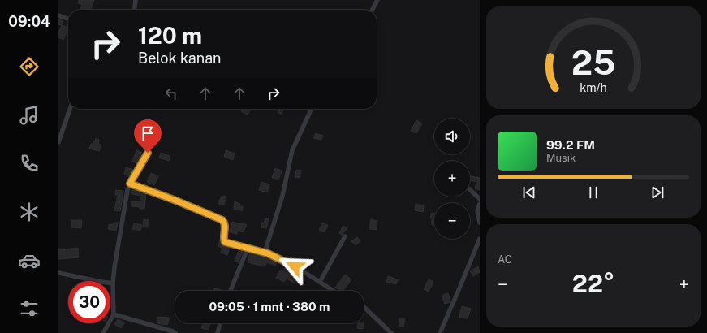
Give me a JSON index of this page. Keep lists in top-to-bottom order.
{
  "page": {
    "tabs": "09:04",
    "turn": ["120 m", "Belok kanan"],
    "map_buttons": ["+", "−"],
    "song": ["99.2 FM", "Musik"],
    "tile": "AC",
    "heat": ["−", "22°", "+"],
    "limit": "30",
    "trip": "09:05 · 1 mnt · 380 m",
    "gauge": ["25", "km/h"]
  }
}
